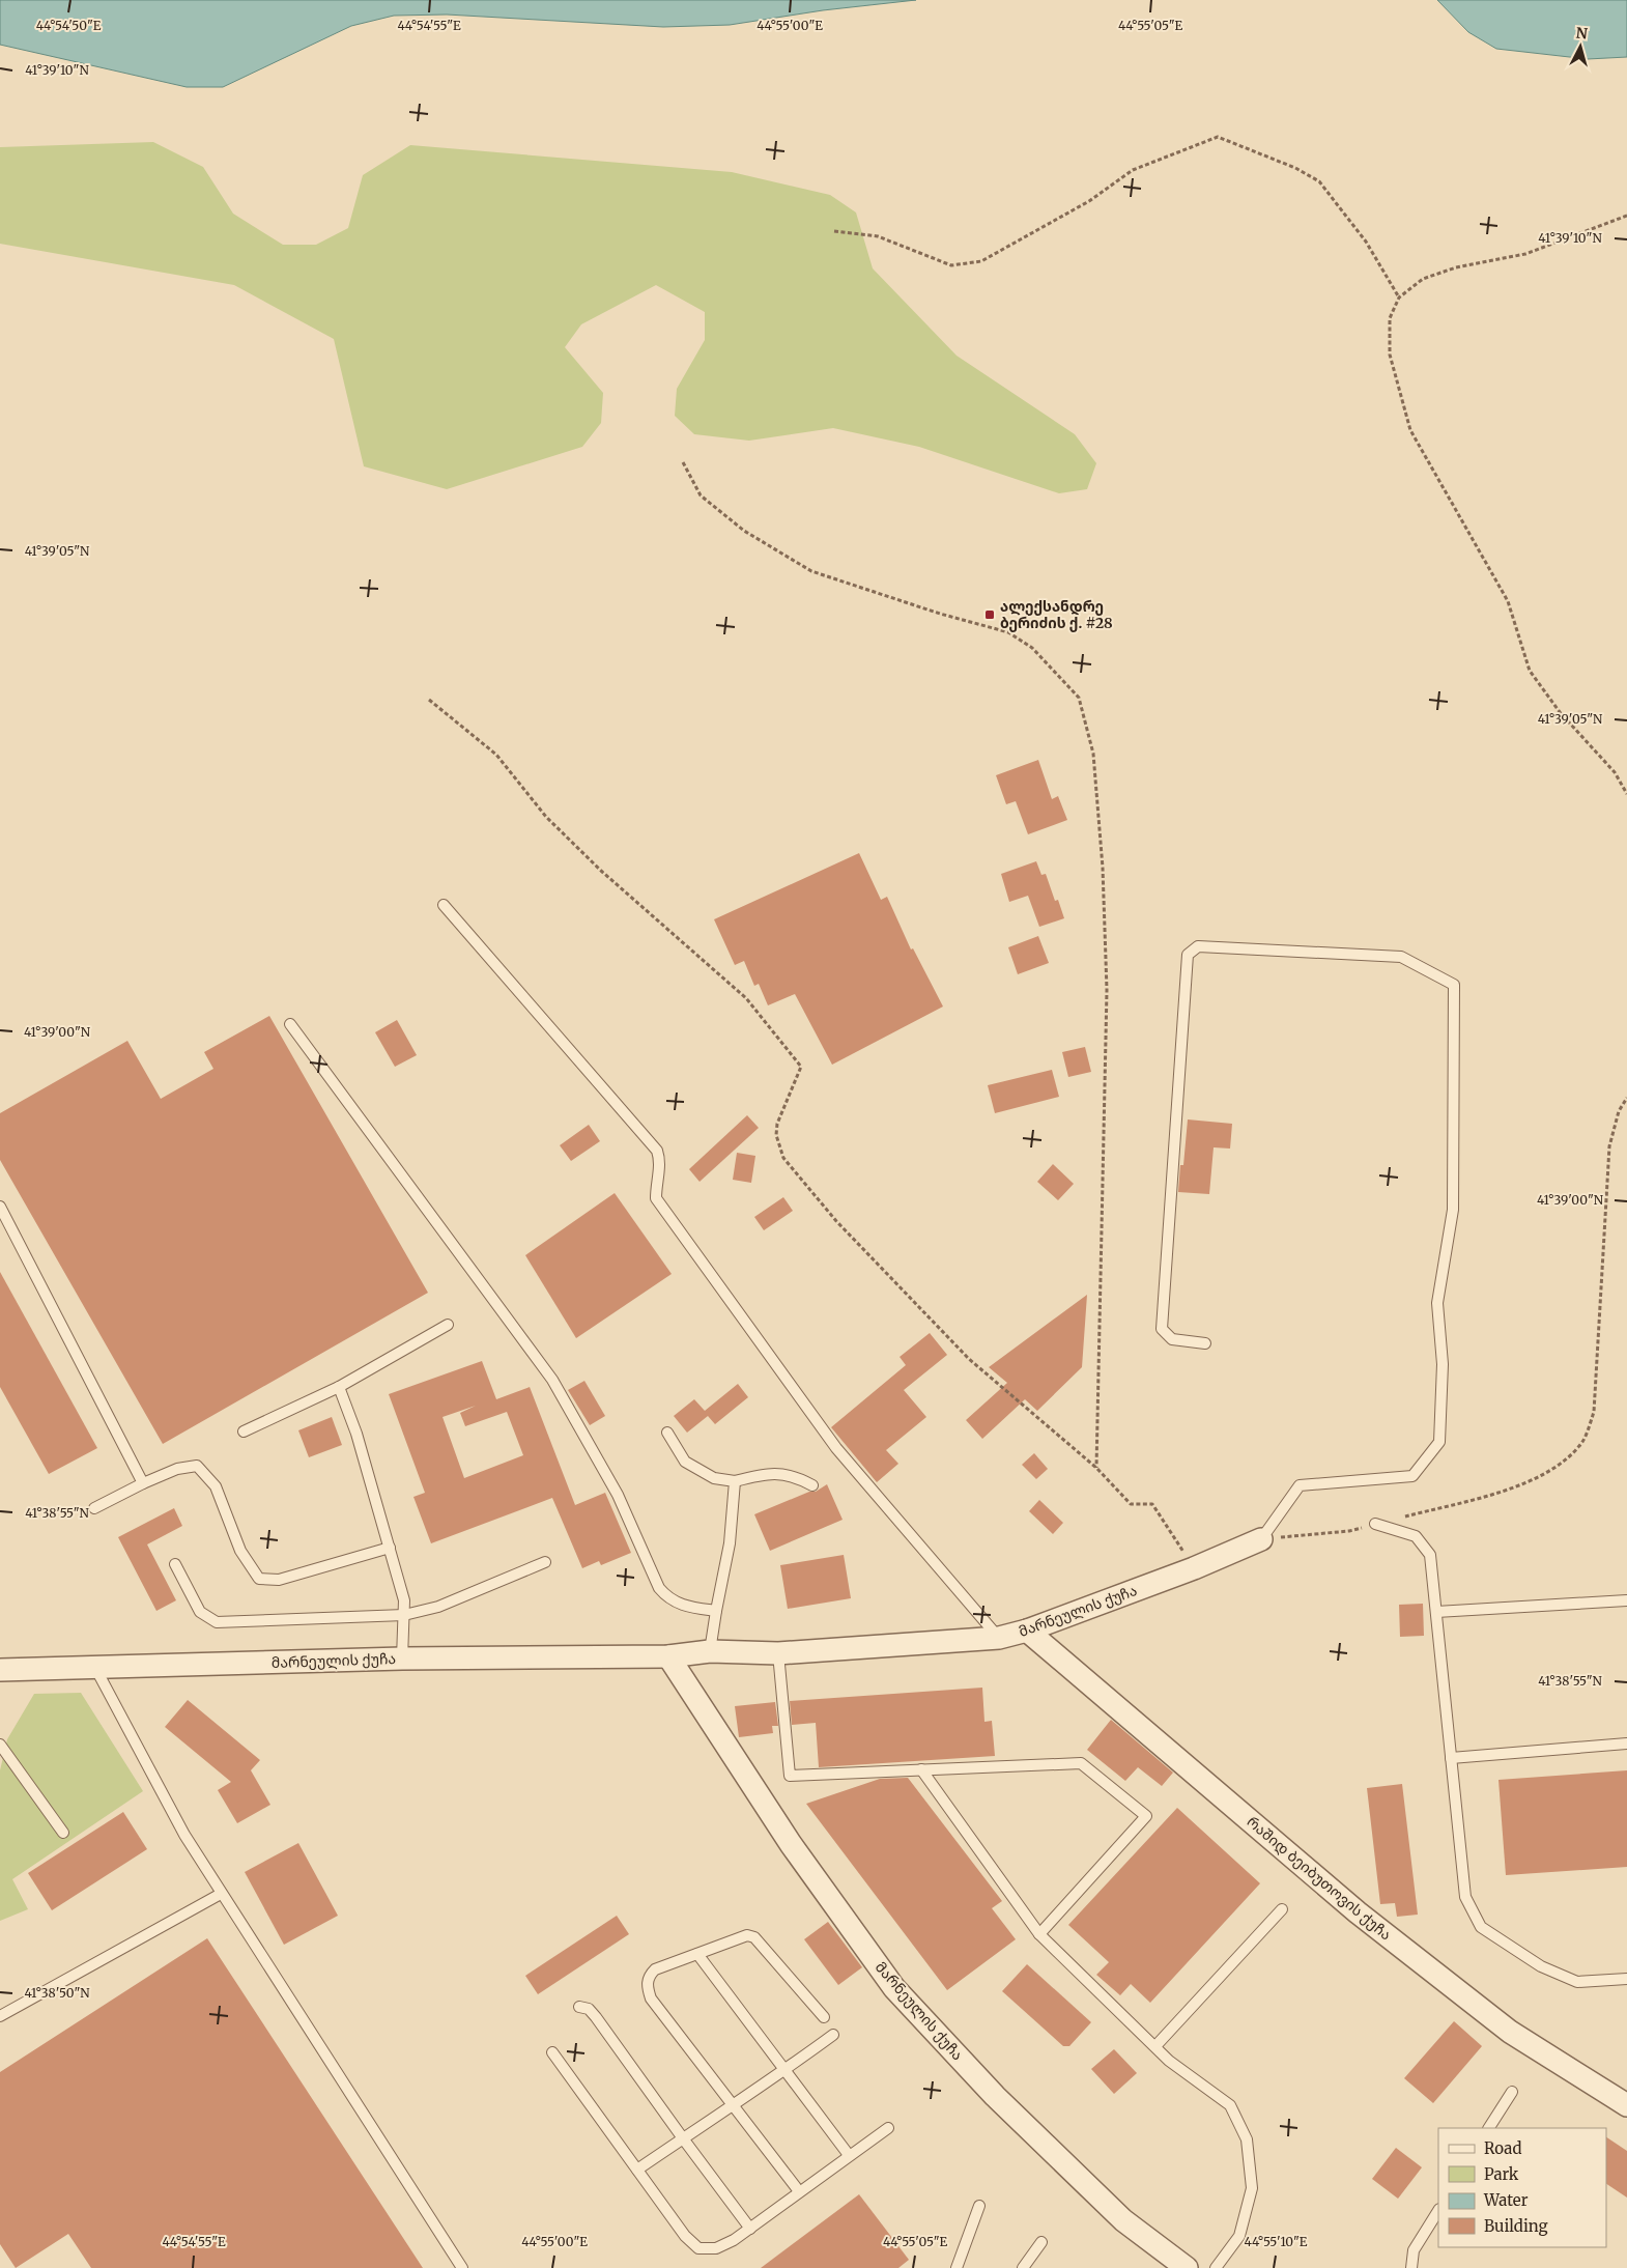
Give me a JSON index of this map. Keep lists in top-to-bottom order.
{
  "streets": {
    "street": ["მარნეულის ქუჩა", "რაშიდ ბეიბუთოვის ქუჩა"]
  },
  "crossings": [
    ["მარნეულის ქუჩა", "რაშიდ ბეიბუთოვის ქუჩა"]
  ],
  "places": {
    "transit": ["ალექსანდრე ბერიძის ქ. #28"]
  },
  "legend": [
    "Road",
    "Park",
    "Water",
    "Building"
  ],
  "north": "top",
  "coordinates": [
    "44°54'50\"E",
    "44°54'55\"E",
    "44°55'00\"E",
    "44°55'05\"E",
    "41°39'10\"N",
    "41°39'05\"N",
    "41°39'00\"N",
    "41°38'55\"N",
    "41°38'50\"N",
    "44°55'10\"E"
  ]
}
